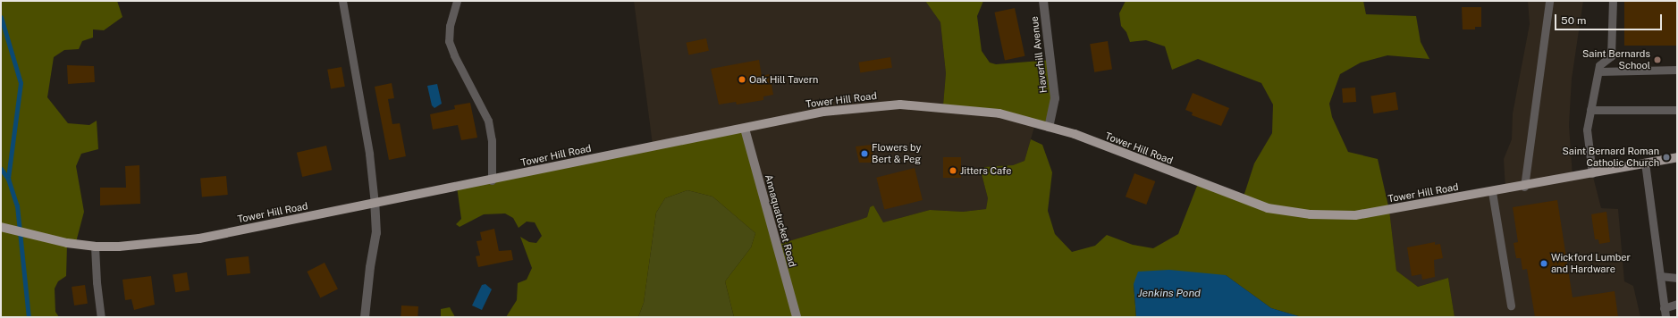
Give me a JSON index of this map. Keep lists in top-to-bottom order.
{
  "streets": {
    "main road": ["Tower Hill Road"],
    "street": ["Haverhill Avenue", "Annaquatucket Road"]
  },
  "crossings": [
    ["Haverhill Avenue", "Tower Hill Road"],
    ["Tower Hill Road", "Annaquatucket Road"]
  ],
  "water": ["Jenkins Pond"],
  "places": [
    "Saint Bernards School",
    "Oak Hill Tavern",
    "Flowers by Bert & Peg",
    "Saint Bernard Roman Catholic Church",
    "Jitters Cafe",
    "Wickford Lumber and Hardware"
  ],
  "scale_bar": "50 m"
}
